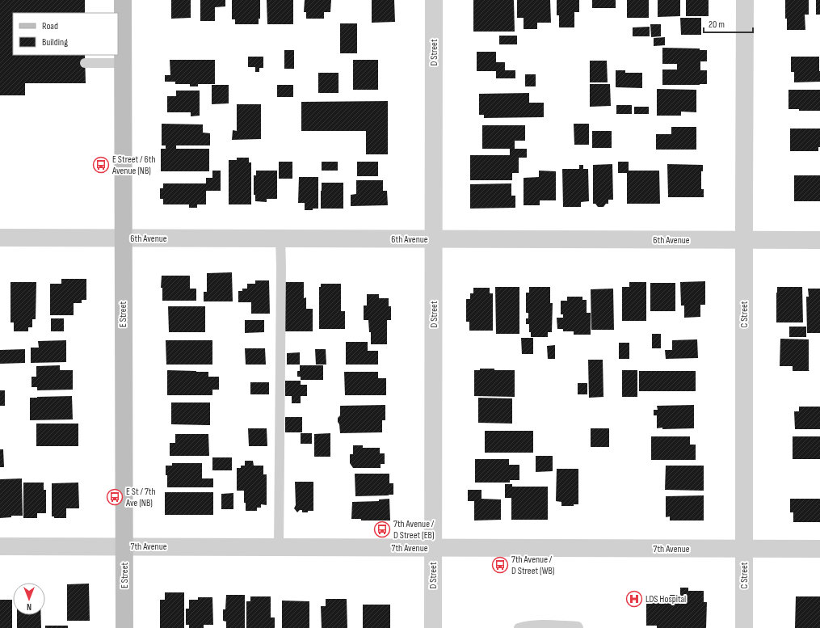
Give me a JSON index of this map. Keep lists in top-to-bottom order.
{
  "streets": {
    "street": [
      "D Street",
      "6th Avenue",
      "E Street",
      "C Street",
      "7th Avenue"
    ]
  },
  "crossings": [
    ["D Street", "6th Avenue"],
    ["D Street", "7th Avenue"],
    ["6th Avenue", "E Street"],
    ["6th Avenue", "C Street"],
    ["E Street", "7th Avenue"],
    ["C Street", "7th Avenue"]
  ],
  "places": {
    "bus stop": [
      "E Street / 6th Avenue (NB)",
      "E St / 7th Ave (NB)",
      "7th Avenue / D Street (EB)",
      "7th Avenue / D Street (WB)"
    ],
    "hospital": ["LDS Hospital"]
  },
  "legend": ["Road", "Building"],
  "scale_bar": "20 m",
  "north": "bottom"
}
